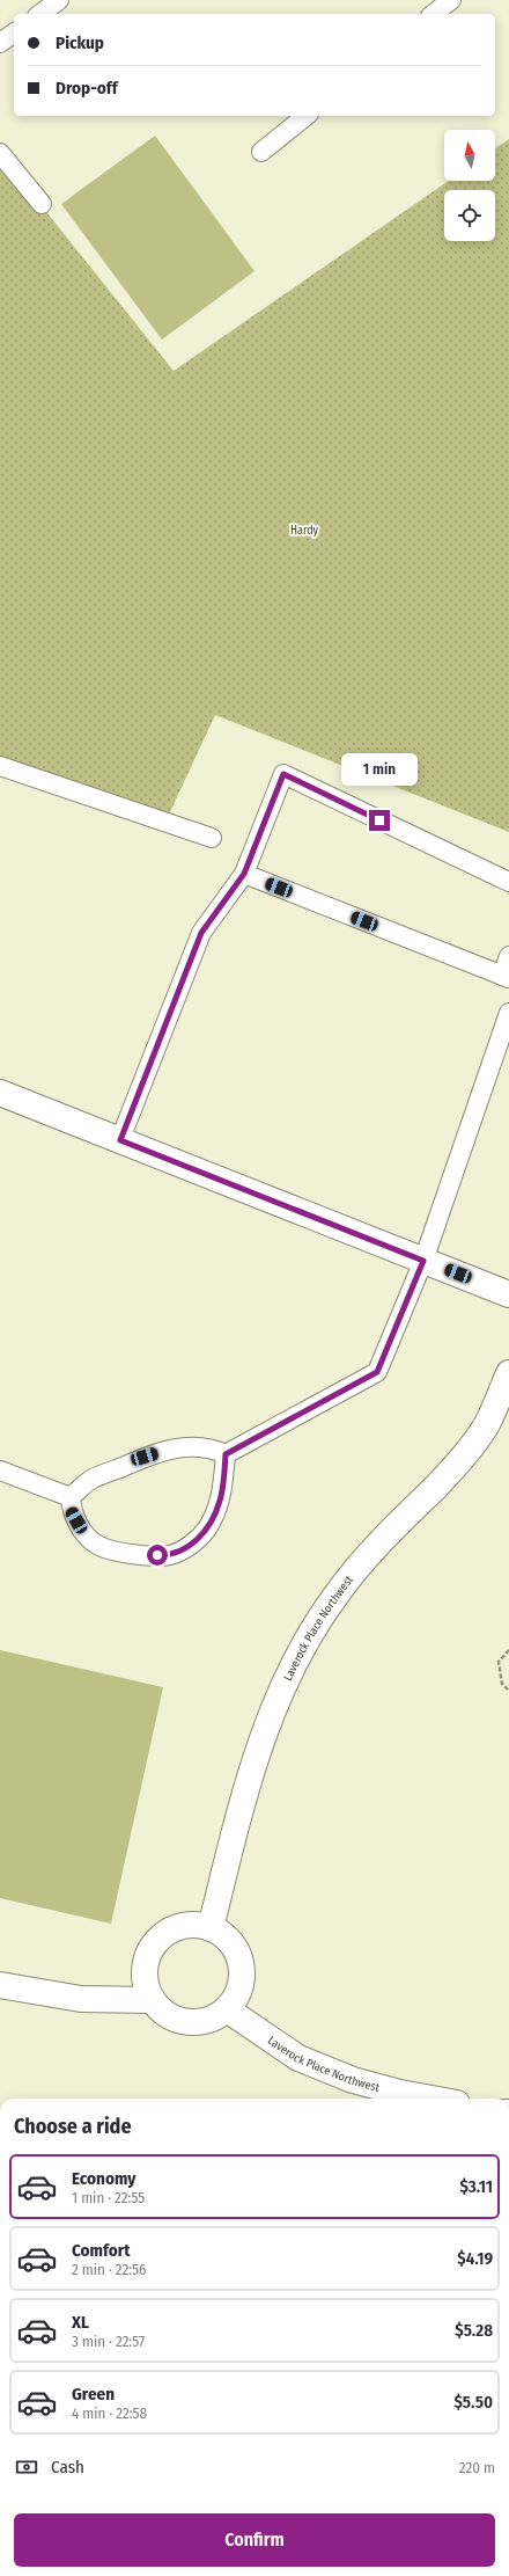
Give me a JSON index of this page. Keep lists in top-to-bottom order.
{
  "streets": {
    "main road": ["Laverock Place Northwest"]
  },
  "parks": ["Hardy"],
  "north": "top",
  "page": {
    "banner": ["Pickup", "Drop-off"],
    "bubble": "1 min",
    "heading": "Choose a ride",
    "list": [
      {
        "name": "Economy",
        "note": "1 min · 22:55",
        "value": "$3.11"
      },
      {
        "name": "Comfort",
        "note": "2 min · 22:56",
        "value": "$4.19"
      },
      {
        "name": "XL",
        "note": "3 min · 22:57",
        "value": "$5.28"
      },
      {
        "name": "Green",
        "note": "4 min · 22:58",
        "value": "$5.50"
      }
    ],
    "pay": ["Cash", "220 m"],
    "buttons": "Confirm"
  }
}
